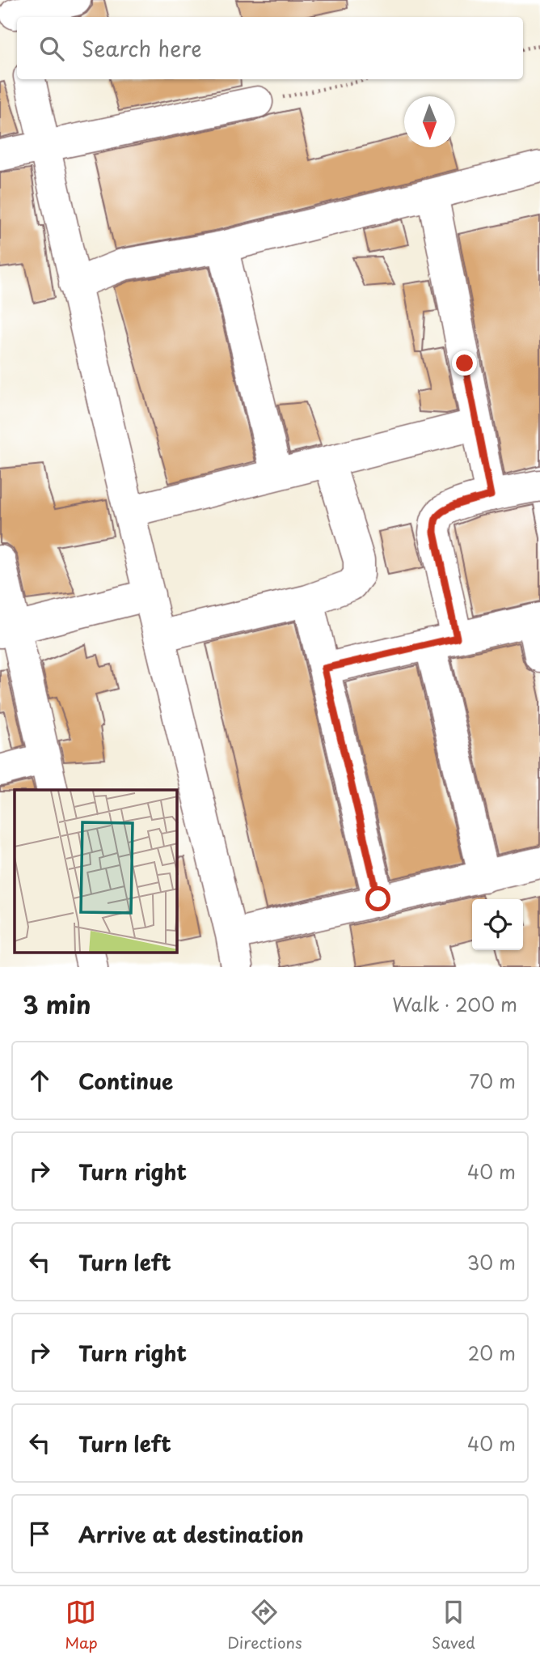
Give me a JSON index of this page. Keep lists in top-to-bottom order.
{
  "north": "bottom",
  "page": {
    "search": "Search here",
    "heading": ["3 min", "Walk · 200 m"],
    "list": [
      ["Continue", "70 m"],
      ["Turn right", "40 m"],
      ["Turn left", "30 m"],
      ["Turn right", "20 m"],
      ["Turn left", "40 m"],
      "Arrive at destination"
    ],
    "nav": ["Map", "Directions", "Saved"]
  }
}
